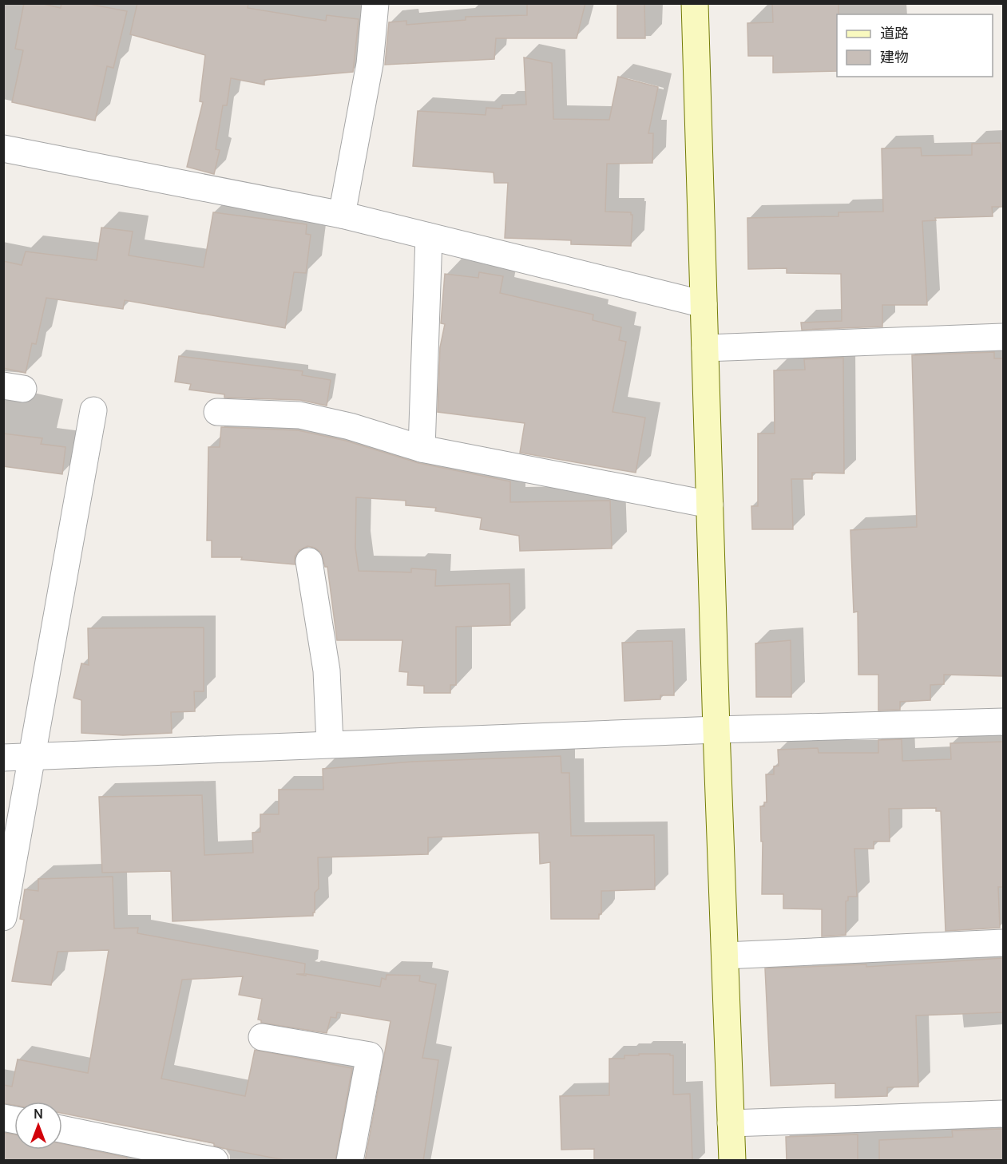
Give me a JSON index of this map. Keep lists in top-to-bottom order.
{
  "legend": ["道路", "建物"],
  "north": "top"
}
